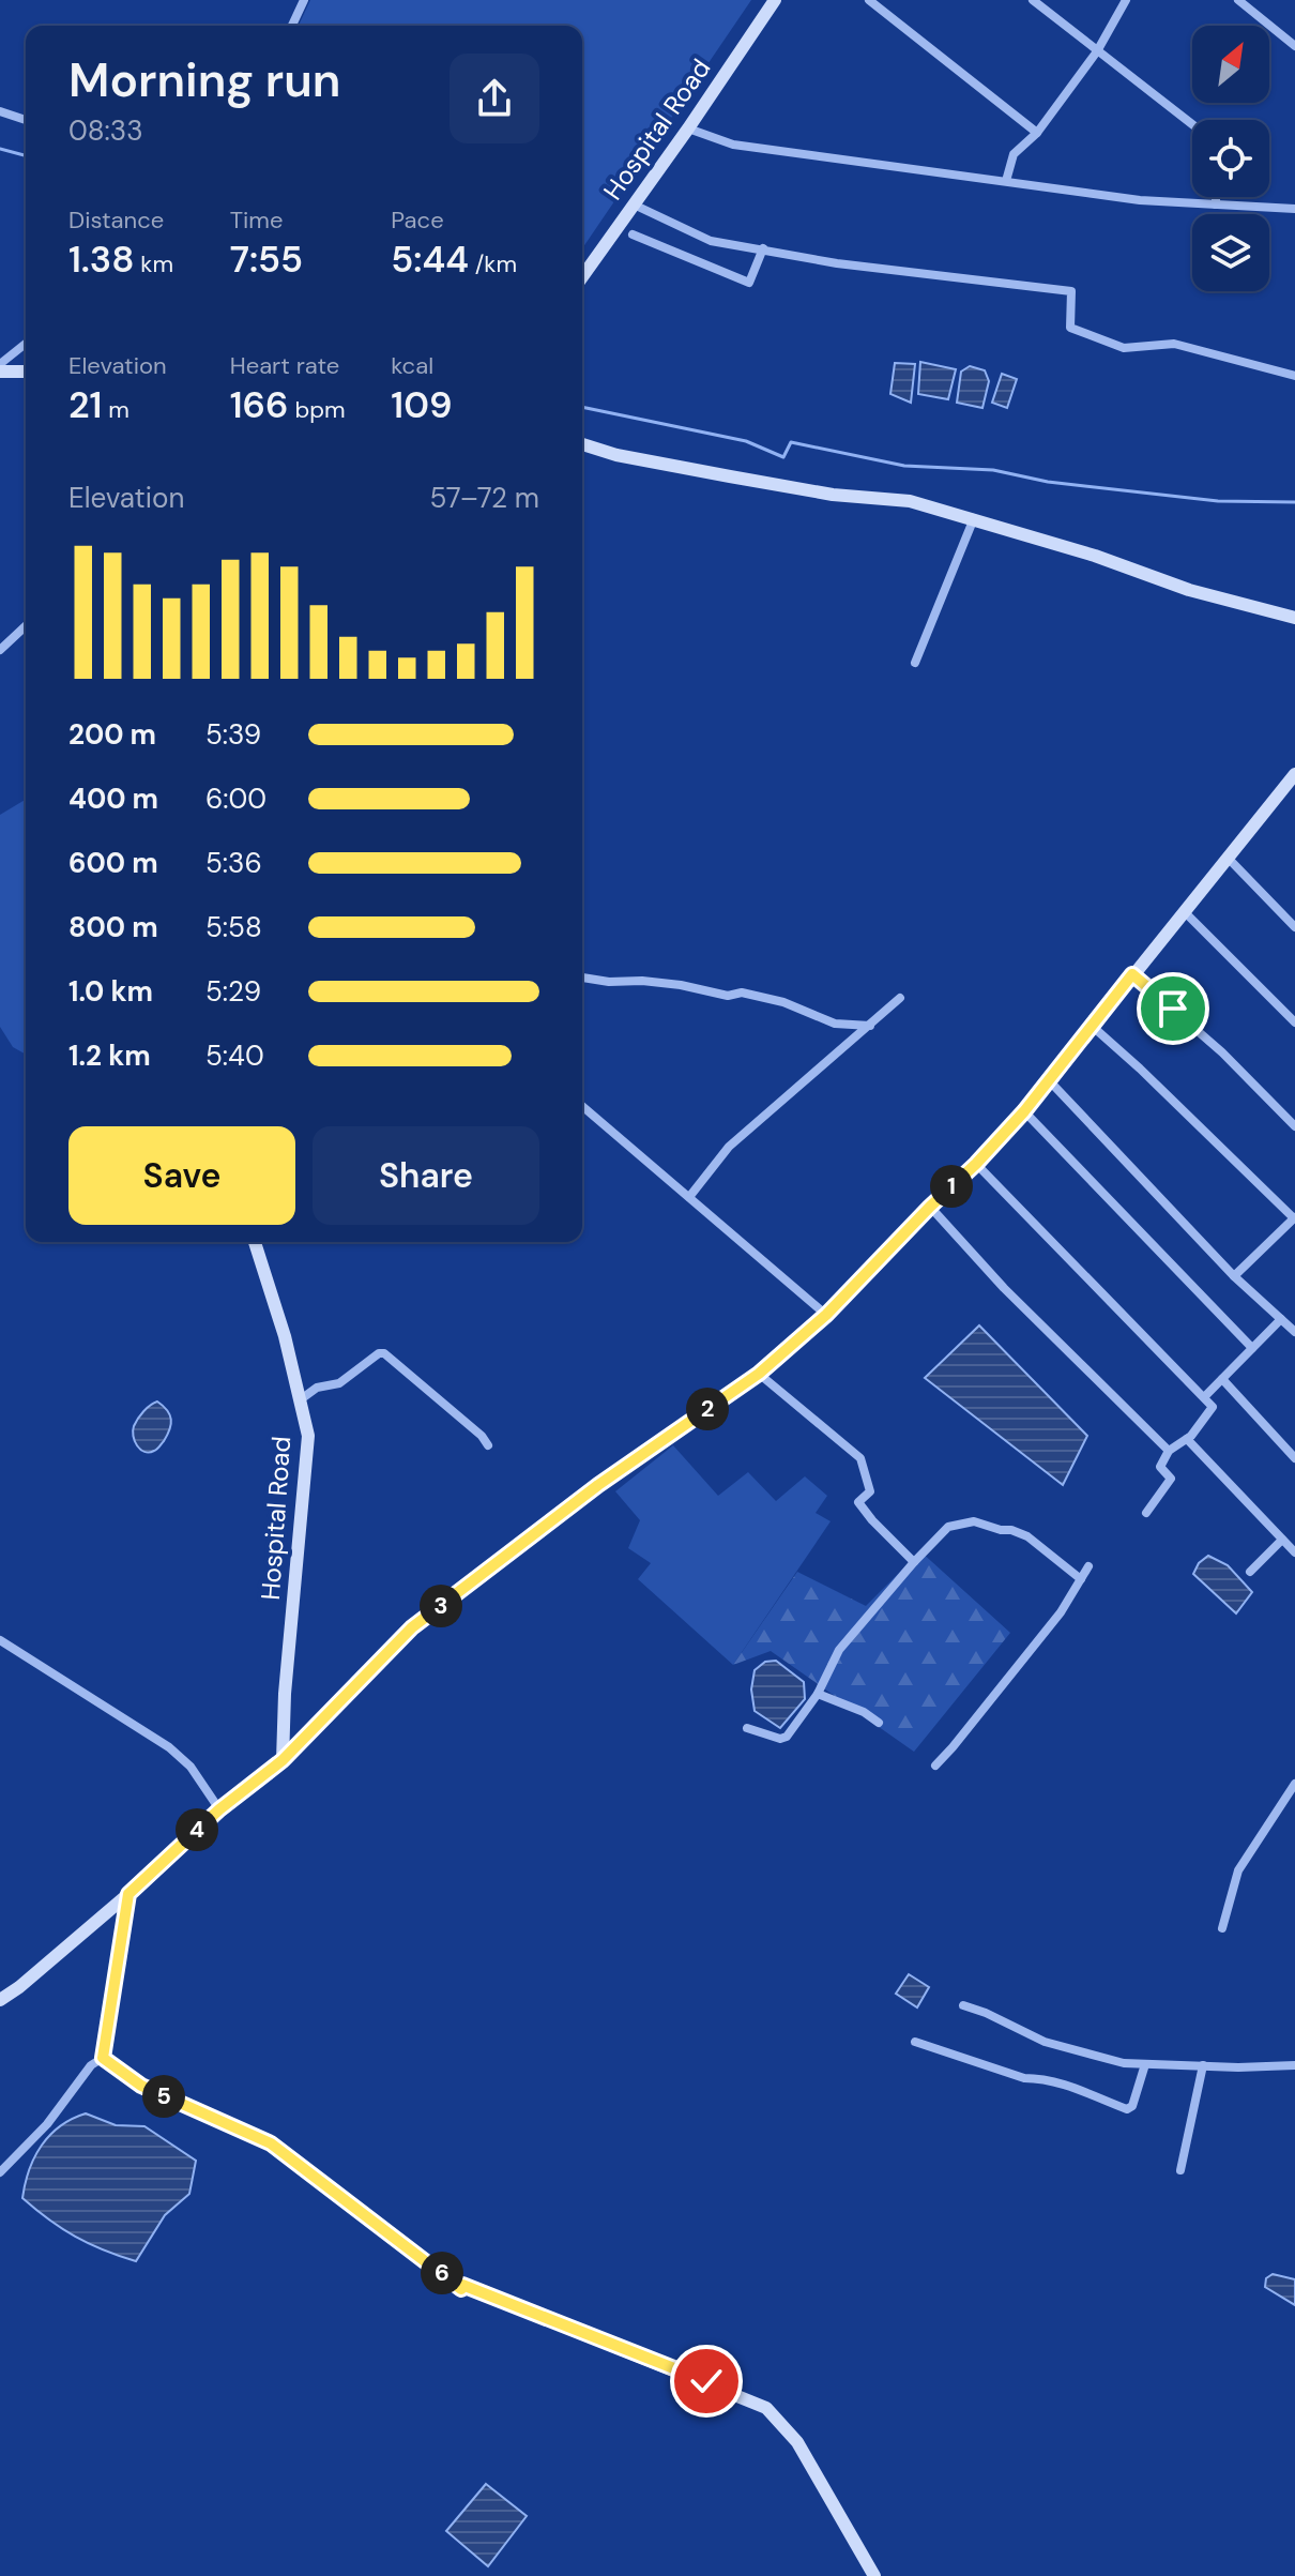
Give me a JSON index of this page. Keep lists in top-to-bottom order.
{
  "streets": {
    "street": ["Hospital Road"]
  },
  "north": "top right",
  "page": {
    "heading": ["Morning run", "08:33"],
    "stats": [
      ["Distance", "1.38 km"],
      ["Time", "7:55"],
      ["Pace", "5:44 /km"],
      ["Elevation", "21 m"],
      ["Heart rate", "166 bpm"],
      ["kcal", "109"]
    ],
    "chart": ["Elevation", "57–72 m"],
    "list": [
      {
        "name": "200 m",
        "note": "5:39"
      },
      {
        "name": "400 m",
        "note": "6:00"
      },
      {
        "name": "600 m",
        "note": "5:36"
      },
      {
        "name": "800 m",
        "note": "5:58"
      },
      {
        "name": "1.0 km",
        "note": "5:29"
      },
      {
        "name": "1.2 km",
        "note": "5:40"
      }
    ],
    "buttons": ["Save", "Share"],
    "pins": [
      "1",
      "2",
      "3",
      "4",
      "5",
      "6"
    ]
  }
}
